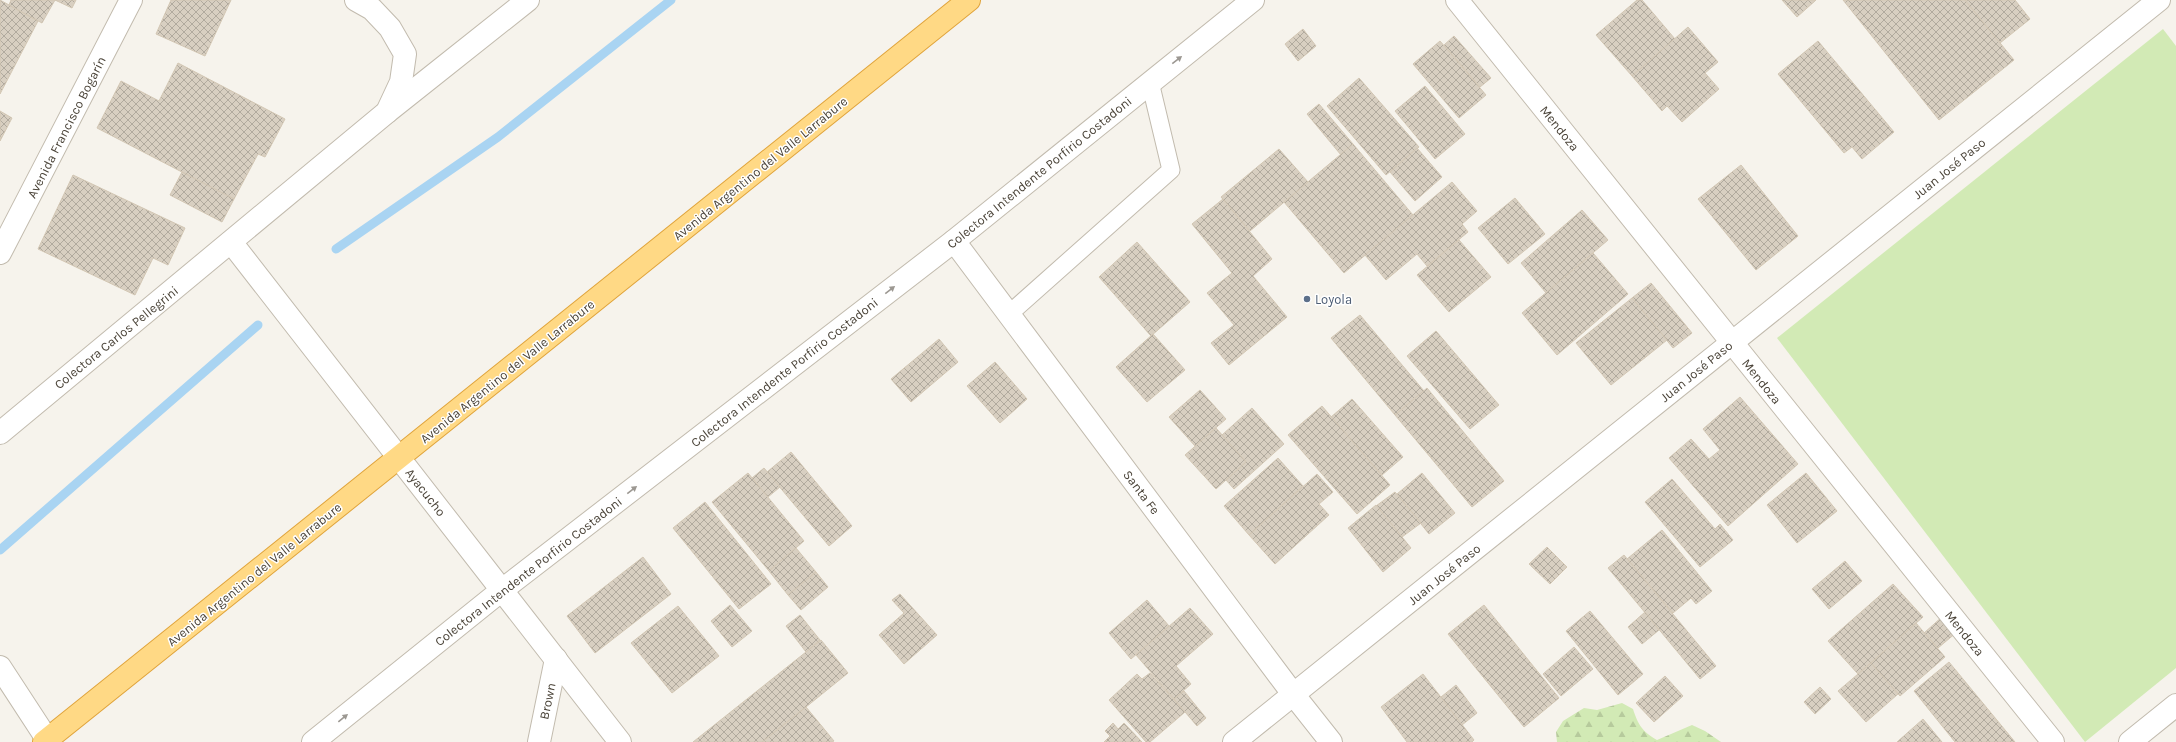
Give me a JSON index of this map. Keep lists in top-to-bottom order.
{
  "streets": {
    "highway": ["Avenida Argentino del Valle Larrabure"],
    "street": [
      "Avenida Francisco Bogarín",
      "Mendoza",
      "Juan José Paso",
      "Colectora Intendente Porfirio Costadoni",
      "Colectora Carlos Pellegrini",
      "Ayacucho",
      "Santa Fe",
      "Brown"
    ]
  },
  "crossings": [
    ["Mendoza", "Juan José Paso"],
    ["Avenida Argentino del Valle Larrabure", "Ayacucho"],
    ["Juan José Paso", "Santa Fe"],
    ["Colectora Intendente Porfirio Costadoni", "Ayacucho"],
    ["Colectora Intendente Porfirio Costadoni", "Santa Fe"],
    ["Colectora Carlos Pellegrini", "Ayacucho"],
    ["Ayacucho", "Brown"]
  ],
  "one_way": ["Colectora Intendente Porfirio Costadoni"],
  "places": ["Loyola"]
}
